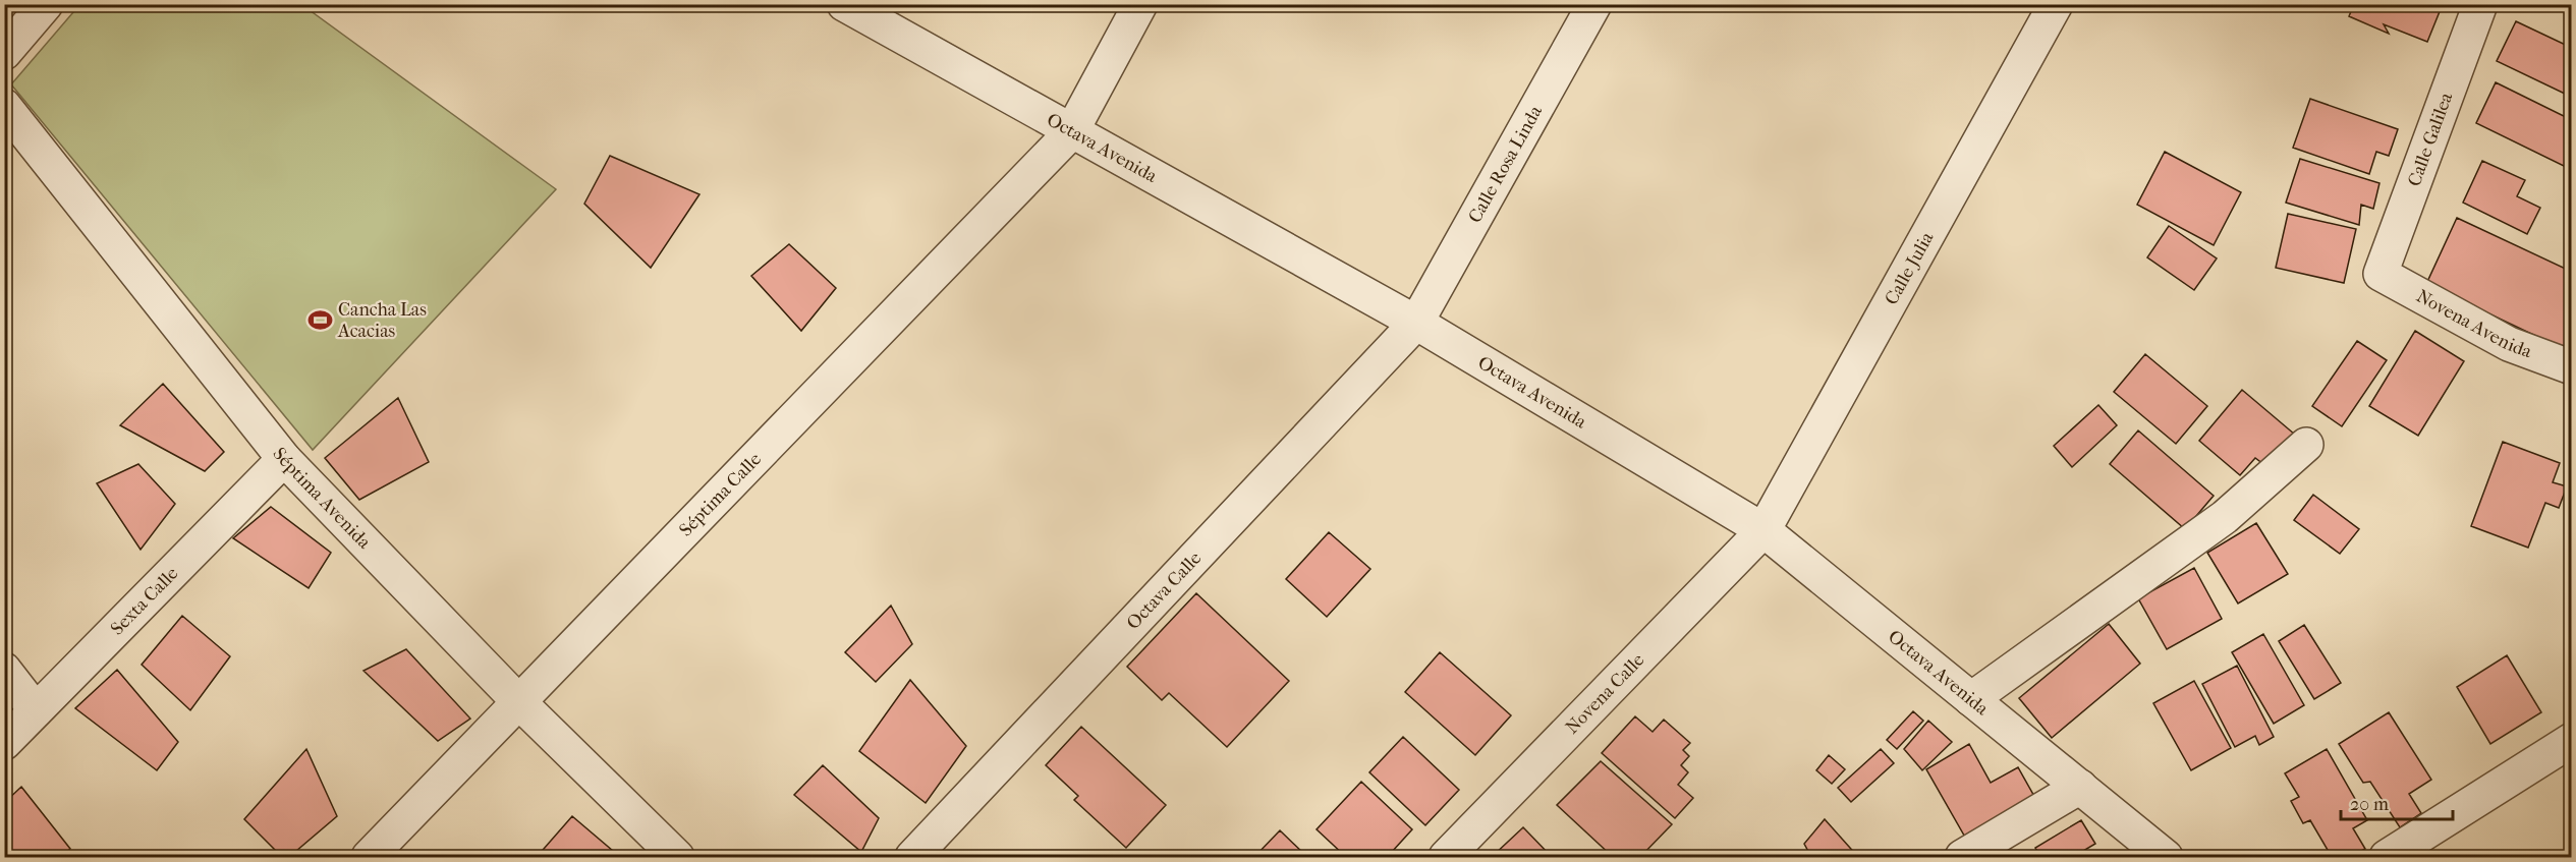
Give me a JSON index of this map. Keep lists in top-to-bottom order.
{
  "streets": {
    "street": [
      "Calle Galilea",
      "Octava Avenida",
      "Calle Rosa Linda",
      "Calle Julia",
      "Novena Avenida",
      "Séptima Calle",
      "Séptima Avenida",
      "Octava Calle",
      "Sexta Calle",
      "Novena Calle"
    ]
  },
  "crossings": [
    ["Calle Galilea", "Novena Avenida"],
    ["Octava Avenida", "Calle Rosa Linda"],
    ["Octava Avenida", "Calle Julia"],
    ["Octava Avenida", "Séptima Calle"],
    ["Octava Avenida", "Octava Calle"],
    ["Octava Avenida", "Novena Calle"],
    ["Calle Rosa Linda", "Octava Calle"],
    ["Calle Julia", "Novena Calle"],
    ["Séptima Calle", "Séptima Avenida"],
    ["Séptima Avenida", "Sexta Calle"]
  ],
  "places": {
    "sports": ["Cancha Las Acacias"]
  },
  "scale_bar": "20 m"
}
